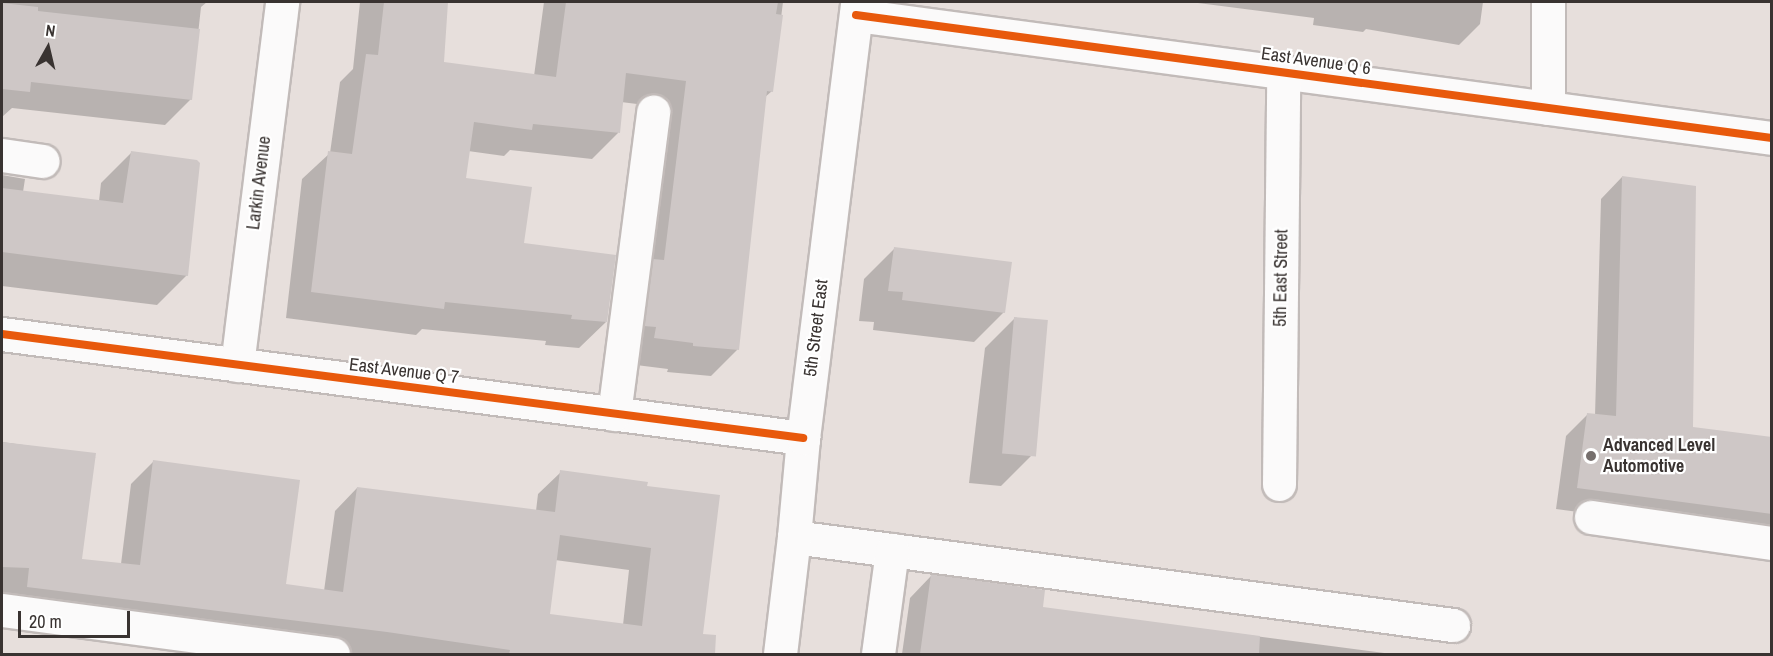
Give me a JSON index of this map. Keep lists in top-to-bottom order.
{
  "streets": {
    "street": [
      "East Avenue Q 6",
      "Larkin Avenue",
      "5th East Street",
      "5th Street East",
      "East Avenue Q 7"
    ]
  },
  "crossings": [
    ["East Avenue Q 6", "5th East Street"],
    ["East Avenue Q 6", "5th Street East"],
    ["Larkin Avenue", "East Avenue Q 7"],
    ["5th Street East", "East Avenue Q 7"]
  ],
  "places": ["Advanced Level Automotive"],
  "scale_bar": "20 m",
  "north": "top"
}
